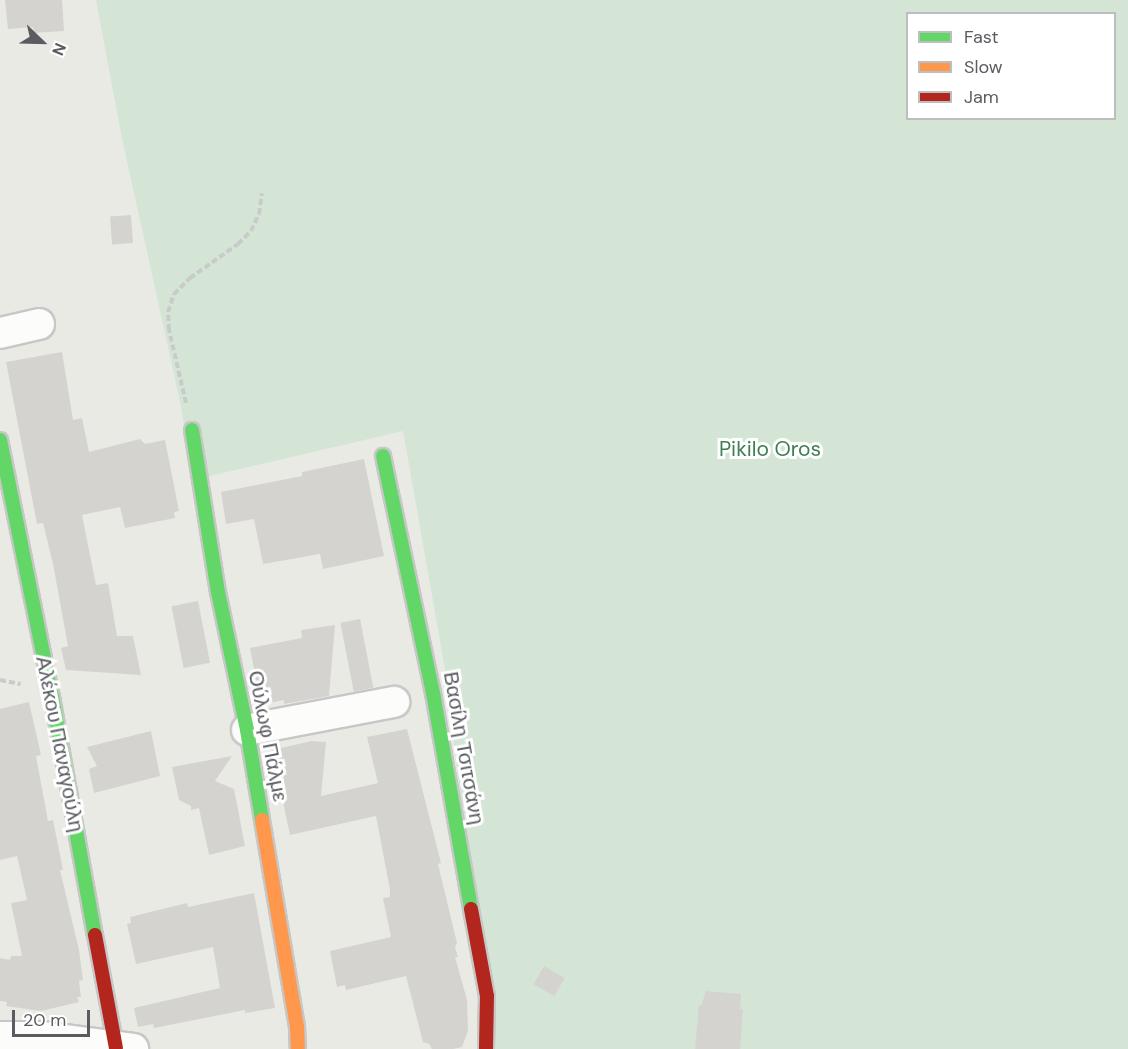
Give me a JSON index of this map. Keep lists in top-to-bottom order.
{
  "streets": {
    "street": ["Ούλωφ Πάλμε", "Αλέκου Παναγούλη", "Βασίλη Τσιτσάνη"]
  },
  "parks": ["Pikilo Oros"],
  "legend": ["Fast", "Slow", "Jam"],
  "scale_bar": "20 m",
  "north": "bottom right"
}
